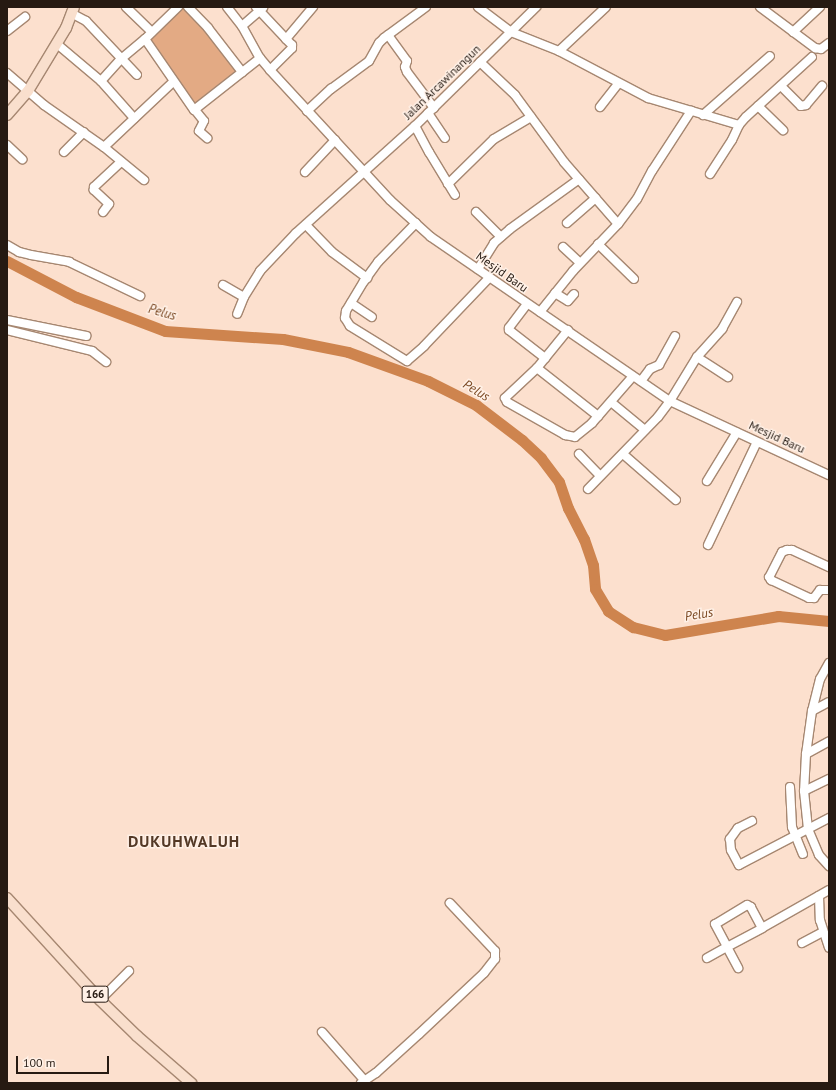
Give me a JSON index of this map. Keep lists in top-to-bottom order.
{
  "streets": {
    "main road": ["166"],
    "street": ["Jalan Arcawinangun", "Mesjid Baru"]
  },
  "crossings": [
    ["Jalan Arcawinangun", "Mesjid Baru"]
  ],
  "districts": ["DUKUHWALUH"],
  "water": ["Pelus"],
  "scale_bar": "100 m"
}
